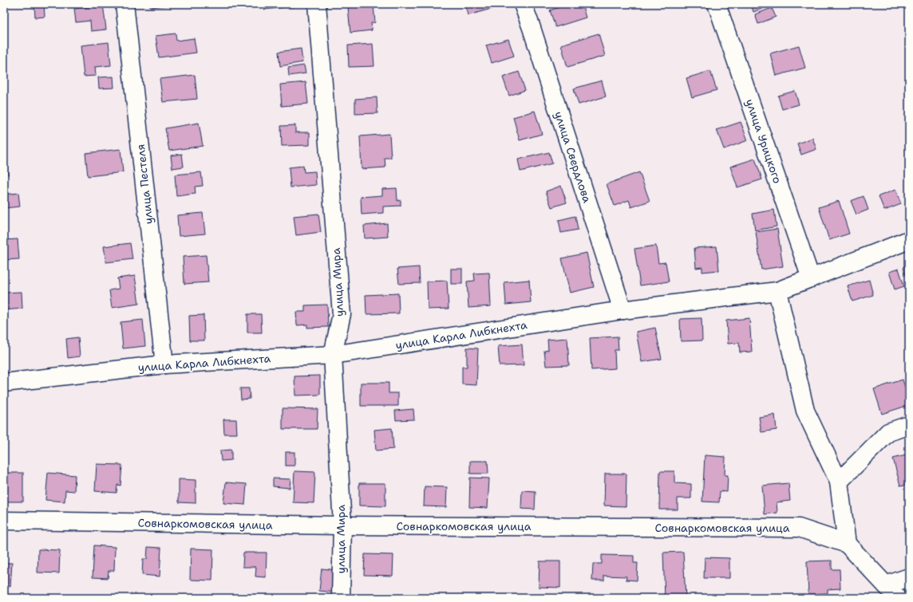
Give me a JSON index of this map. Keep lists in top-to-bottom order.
{
  "streets": {
    "street": [
      "улица Урицкого",
      "улица Свердлова",
      "улица Пестеля",
      "улица Мира",
      "улица Карла Либкнехта",
      "Совнаркомовская улица"
    ]
  },
  "crossings": [
    ["улица Урицкого", "улица Карла Либкнехта"],
    ["улица Свердлова", "улица Карла Либкнехта"],
    ["улица Пестеля", "улица Карла Либкнехта"],
    ["улица Мира", "улица Карла Либкнехта"],
    ["улица Мира", "Совнаркомовская улица"]
  ]
}
